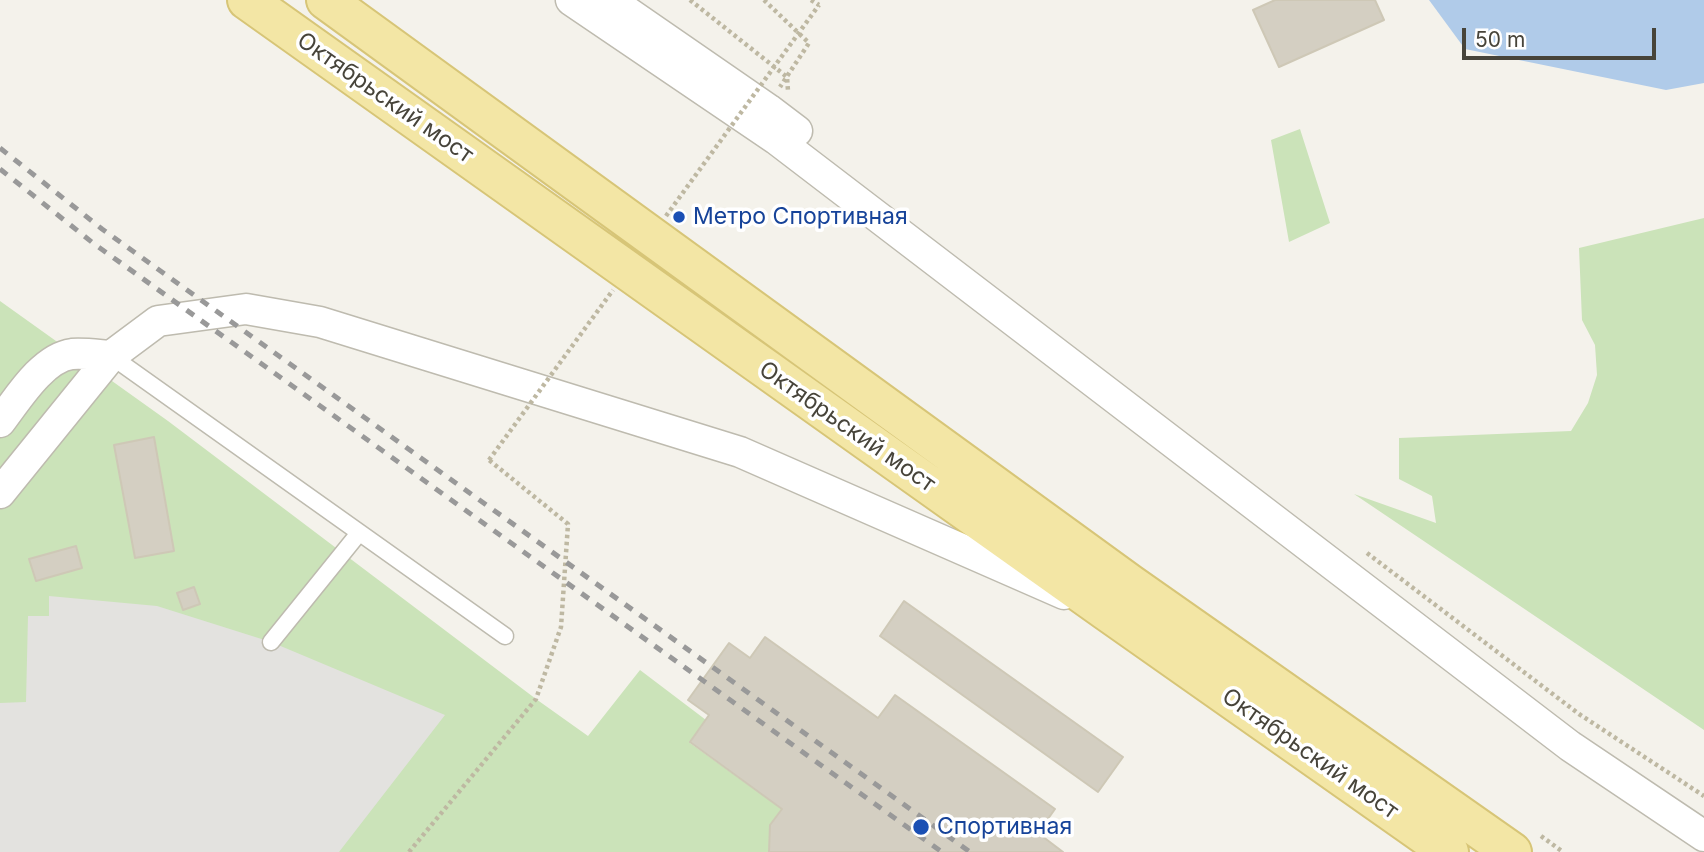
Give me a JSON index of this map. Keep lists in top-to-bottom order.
{
  "streets": {
    "main road": ["Октябрьский мост"]
  },
  "places": ["Метро Спортивная", "Спортивная"],
  "scale_bar": "50 m"
}
